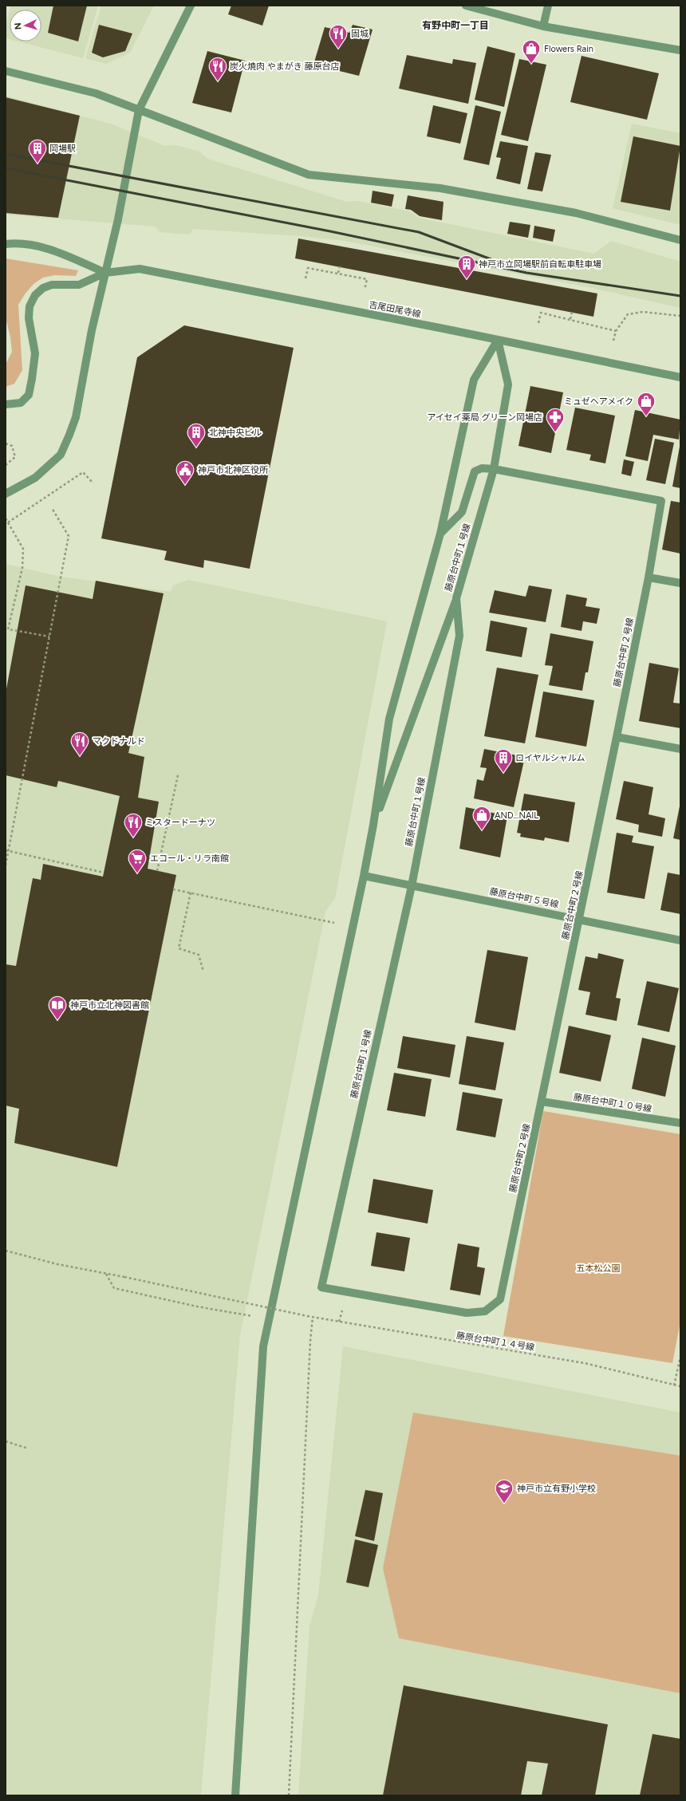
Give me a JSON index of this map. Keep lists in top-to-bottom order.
{
  "streets": {
    "street": [
      "吉尾田尾寺線",
      "藤原台中町１号線",
      "藤原台中町２号線",
      "藤原台中町５号線",
      "藤原台中町１０号線"
    ],
    "path": ["藤原台中町１４号線"]
  },
  "crossings": [
    ["吉尾田尾寺線", "藤原台中町１号線"],
    ["藤原台中町１号線", "藤原台中町２号線"],
    ["藤原台中町１号線", "藤原台中町５号線"],
    ["藤原台中町２号線", "藤原台中町５号線"],
    ["藤原台中町２号線", "藤原台中町１０号線"]
  ],
  "districts": ["有野中町一丁目"],
  "parks": ["五本松公園"],
  "places": {
    "restaurant": [
      "固城",
      "炭火焼肉 やまがき 藤原台店",
      "マクドナルド",
      "ミスタードーナツ"
    ],
    "shop": ["Flowers Rain", "ミュゼヘアメイク", "AND...NAIL"],
    "building": [
      "岡場駅",
      "神戸市立岡場駅前自転車駐車場",
      "北神中央ビル",
      "ロイヤルシャルム"
    ],
    "pharmacy": ["アイセイ薬局 グリーン岡場店"],
    "public building": ["神戸市北神区役所"],
    "supermarket": ["エコール・リラ南館"],
    "library": ["神戸市立北神図書館"],
    "school or university": ["神戸市立有野小学校"]
  },
  "north": "left"
}
